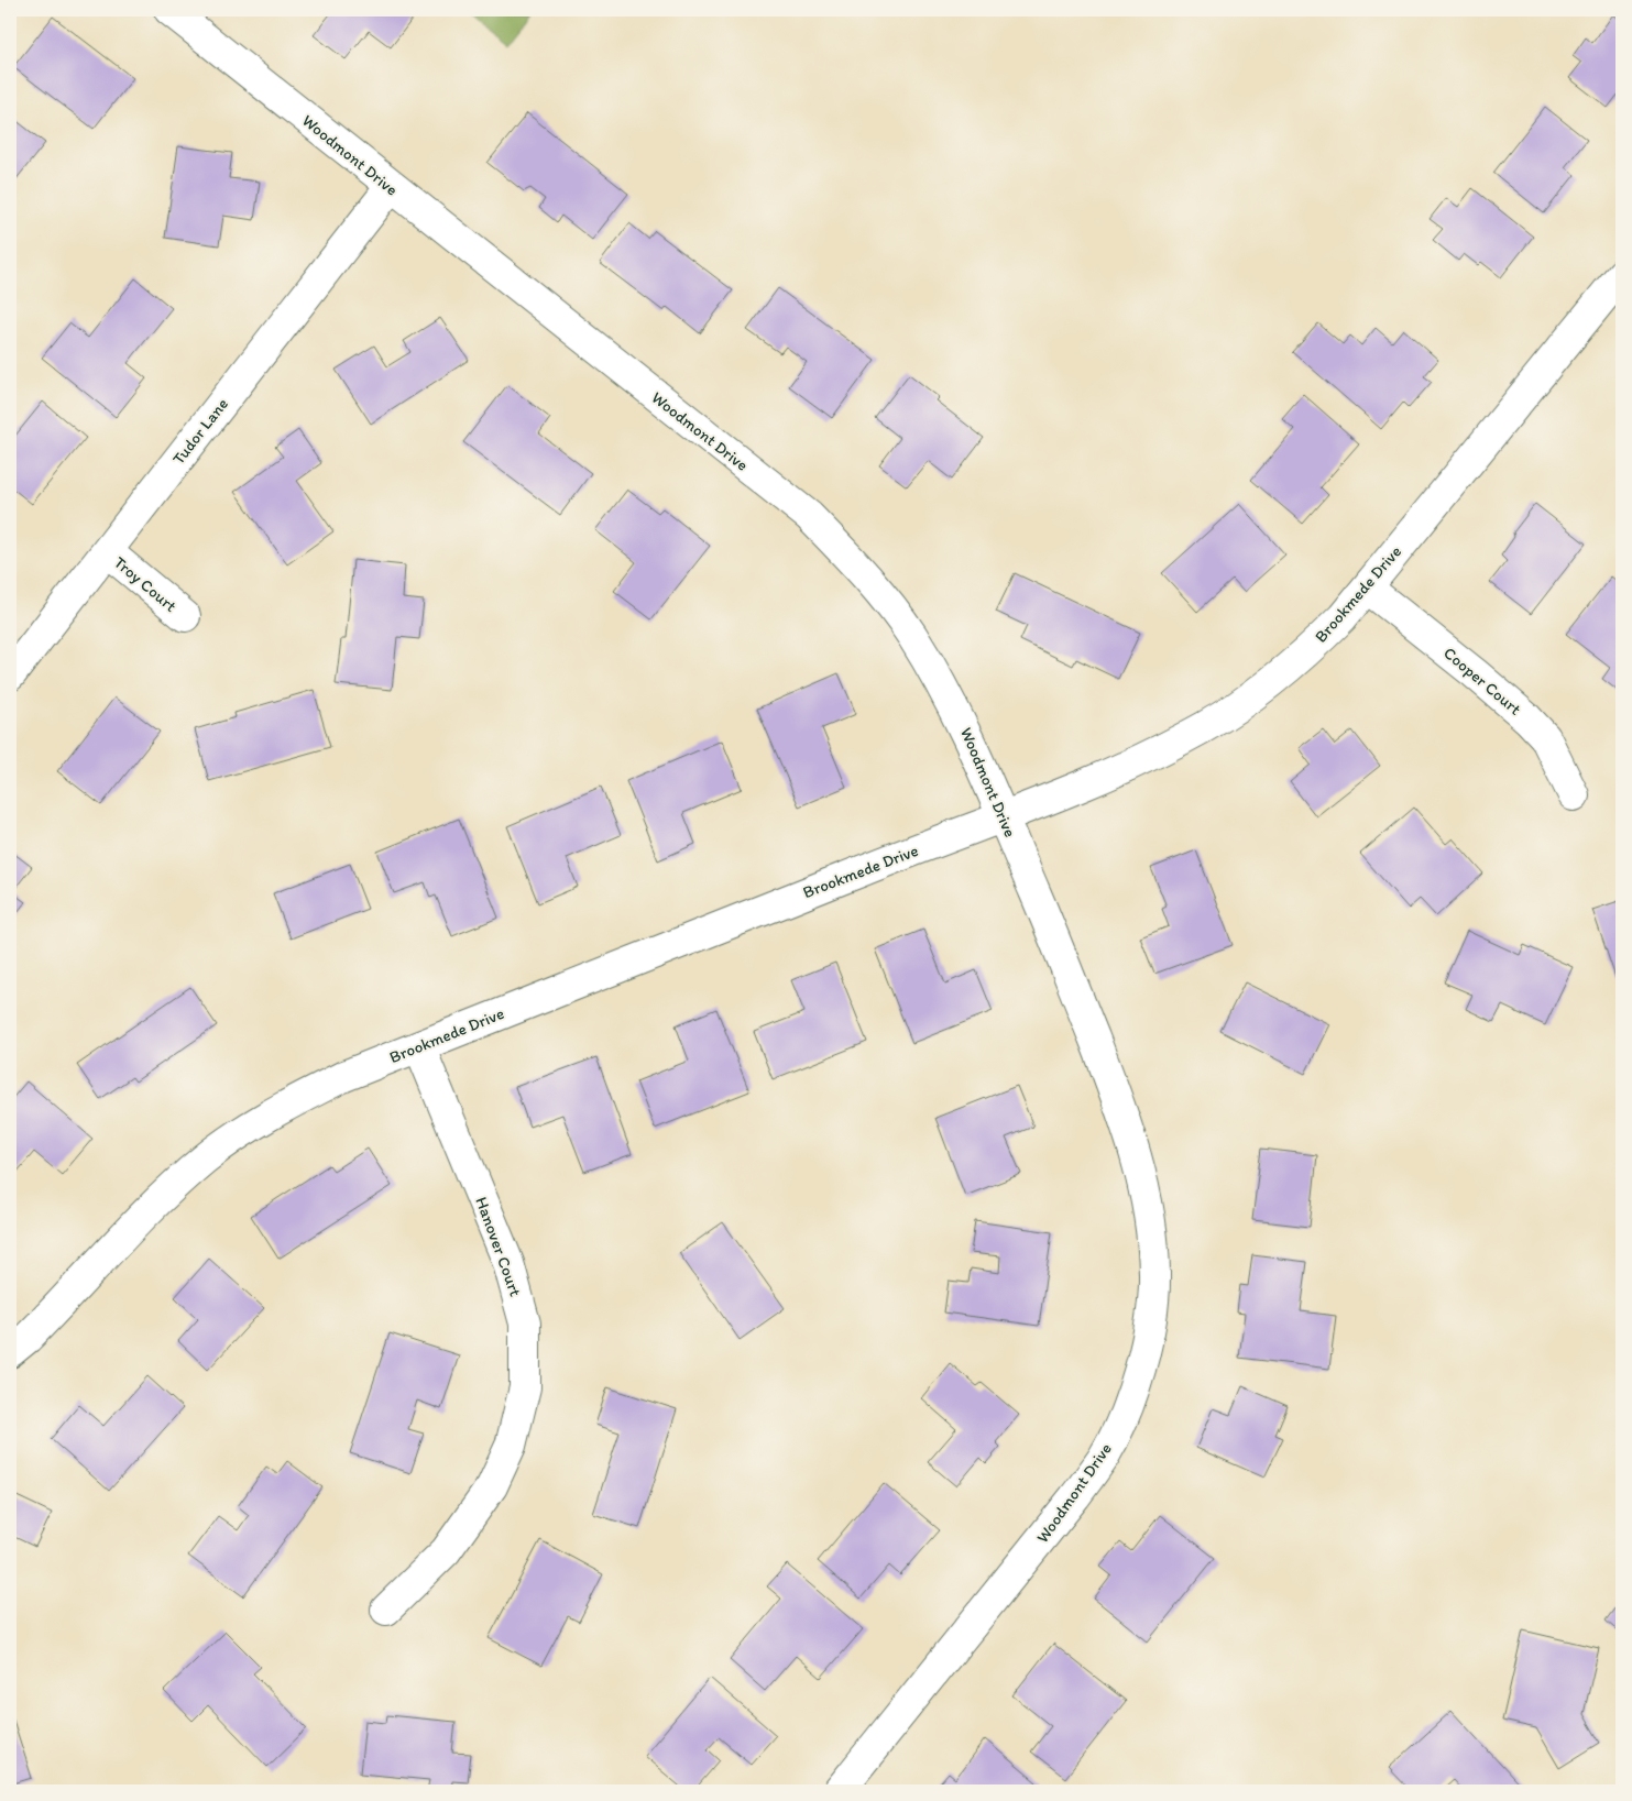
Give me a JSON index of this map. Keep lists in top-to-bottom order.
{
  "streets": {
    "street": [
      "Woodmont Drive",
      "Tudor Lane",
      "Troy Court",
      "Brookmede Drive",
      "Cooper Court",
      "Hanover Court"
    ]
  },
  "crossings": [
    ["Woodmont Drive", "Tudor Lane"],
    ["Woodmont Drive", "Brookmede Drive"],
    ["Tudor Lane", "Troy Court"],
    ["Brookmede Drive", "Cooper Court"],
    ["Brookmede Drive", "Hanover Court"]
  ]
}
